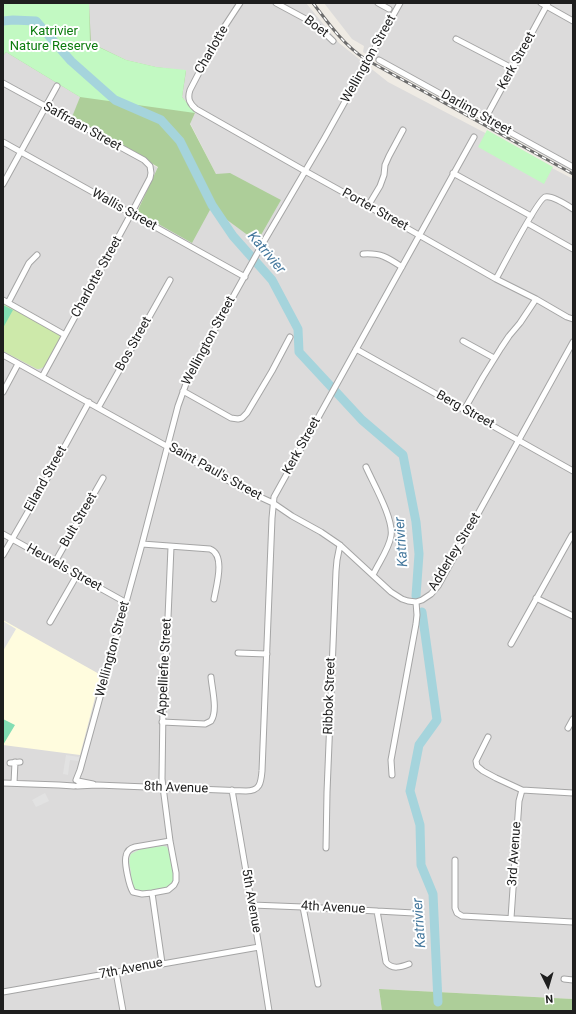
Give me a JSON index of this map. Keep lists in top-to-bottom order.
{
  "streets": {
    "street": [
      "Boet",
      "Charlotte",
      "Wellington Street",
      "Kerk Street",
      "Darling Street",
      "Saffraan Street",
      "Wallis Street",
      "Porter Street",
      "Charlotte Street",
      "Bos Street",
      "Berg Street",
      "Saint Paul's Street",
      "Eiland Street",
      "Bult Street",
      "Adderley Street",
      "Heuvels Street",
      "Appelliefie Street",
      "Ribbok Street",
      "8th Avenue",
      "3rd Avenue",
      "5th Avenue",
      "4th Avenue",
      "7th Avenue"
    ]
  },
  "crossings": [
    ["Charlotte", "Porter Street"],
    ["Wellington Street", "Wallis Street"],
    ["Wellington Street", "Porter Street"],
    ["Wellington Street", "Saint Paul's Street"],
    ["Wellington Street", "Heuvels Street"],
    ["Wellington Street", "8th Avenue"],
    ["Kerk Street", "Darling Street"],
    ["Kerk Street", "Porter Street"],
    ["Kerk Street", "Berg Street"],
    ["Kerk Street", "Saint Paul's Street"],
    ["Kerk Street", "8th Avenue"],
    ["Saffraan Street", "Charlotte Street"],
    ["Wallis Street", "Charlotte Street"],
    ["Charlotte Street", "Saint Paul's Street"],
    ["Bos Street", "Saint Paul's Street"],
    ["Berg Street", "Adderley Street"],
    ["Saint Paul's Street", "Eiland Street"],
    ["Saint Paul's Street", "Adderley Street"],
    ["Saint Paul's Street", "Ribbok Street"],
    ["Eiland Street", "Heuvels Street"],
    ["Bult Street", "Heuvels Street"],
    ["Appelliefie Street", "8th Avenue"],
    ["8th Avenue", "5th Avenue"],
    ["5th Avenue", "4th Avenue"],
    ["5th Avenue", "7th Avenue"]
  ],
  "water": ["Katrivier"],
  "parks": ["Katrivier Nature Reserve"],
  "north": "bottom"
}
